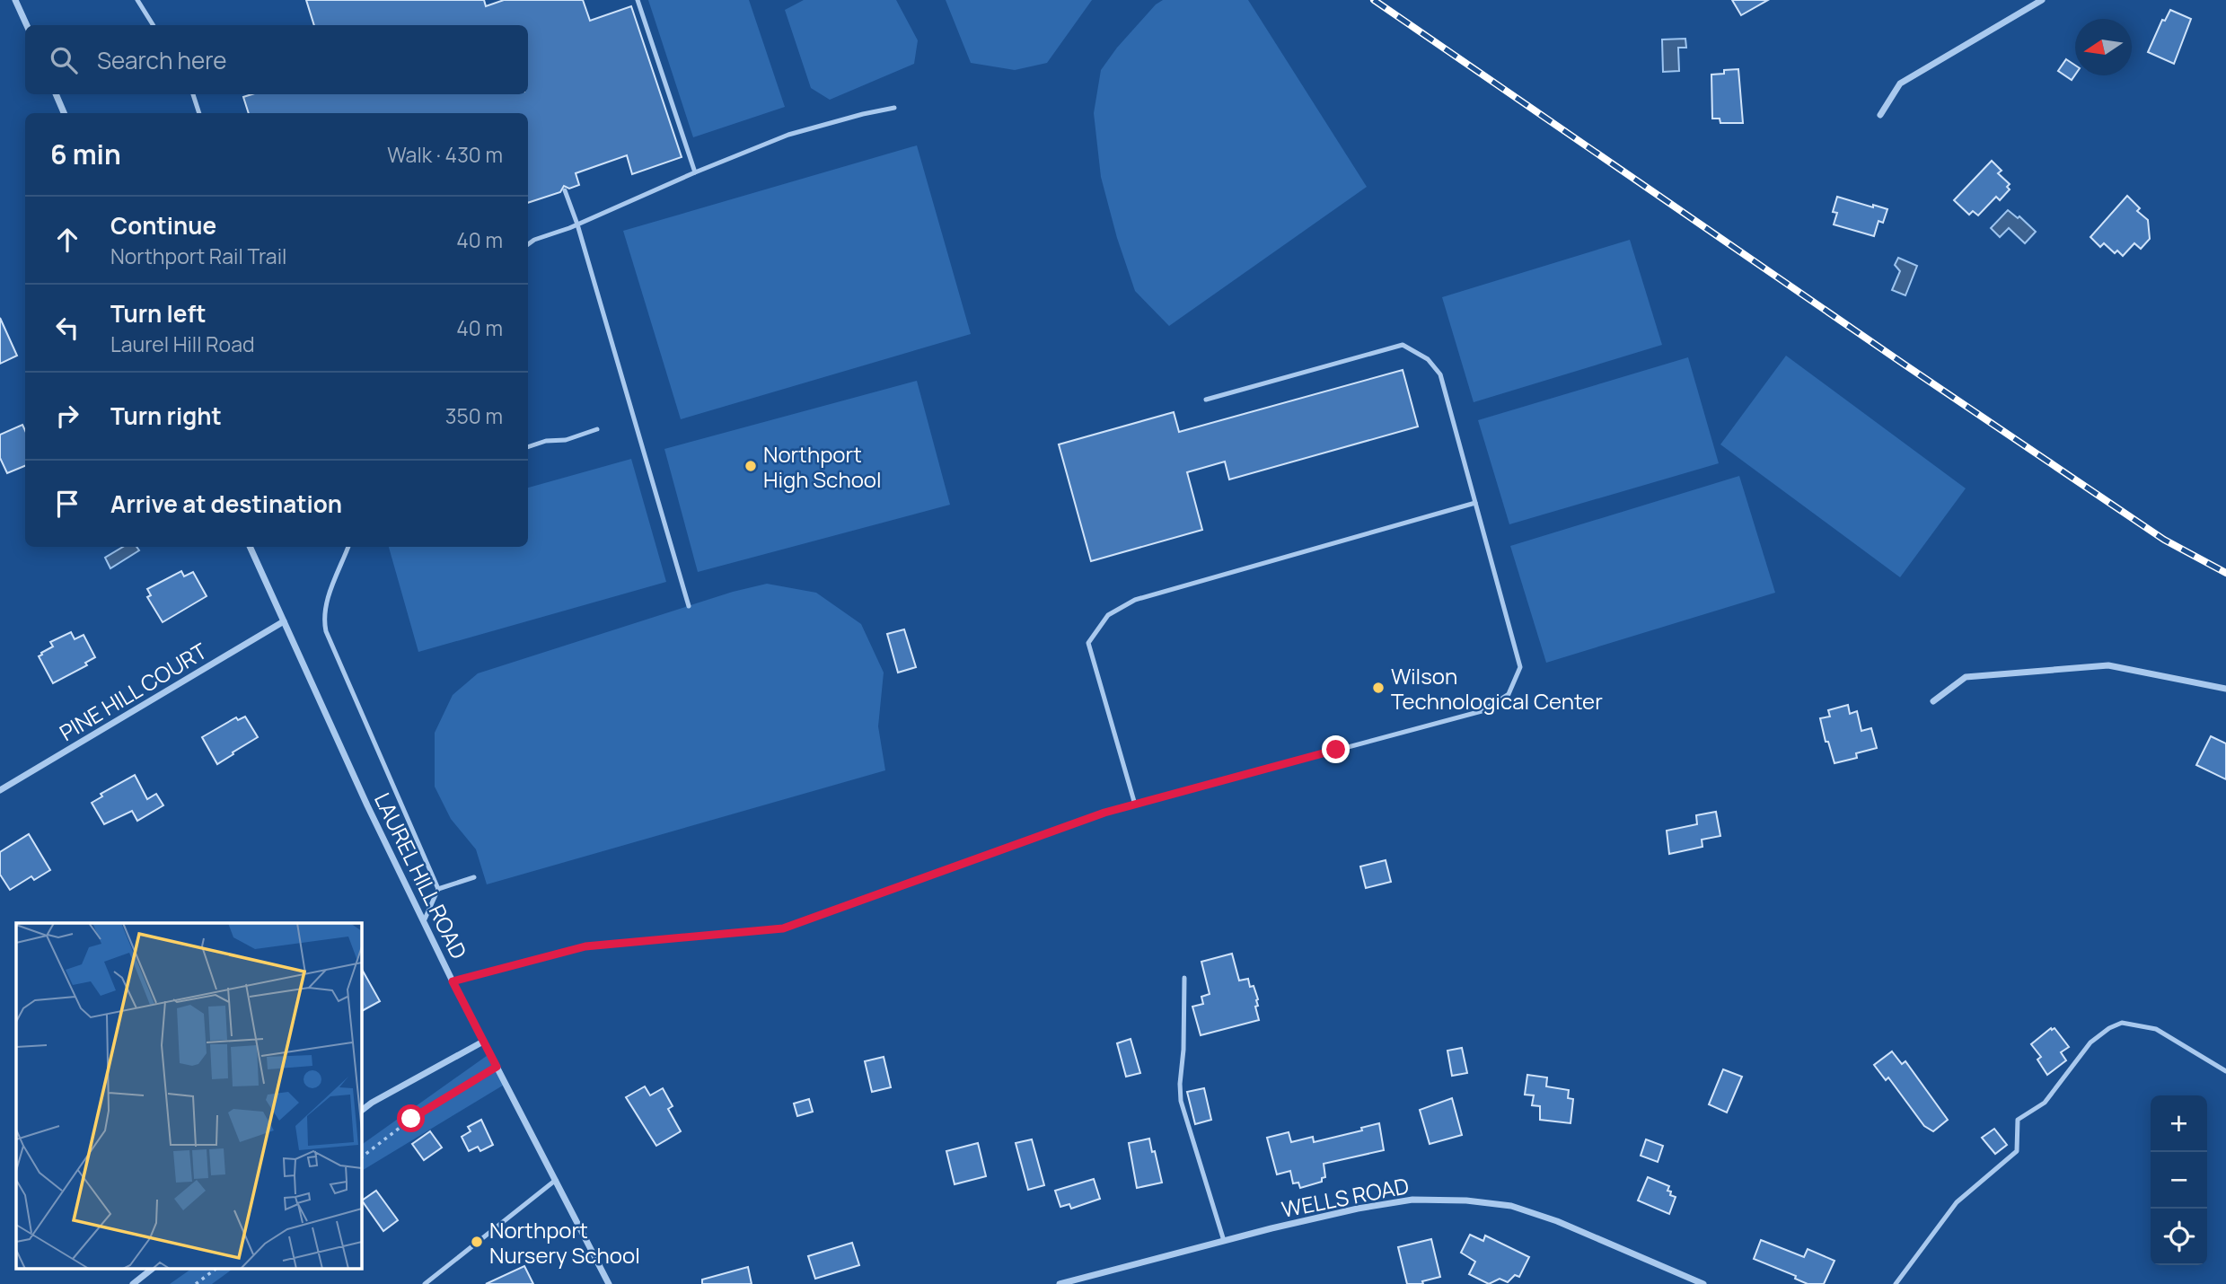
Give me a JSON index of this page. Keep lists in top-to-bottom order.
{
  "streets": {
    "street": ["PINE HILL COURT", "LAUREL HILL ROAD", "WELLS ROAD"]
  },
  "crossings": [
    ["PINE HILL COURT", "LAUREL HILL ROAD"]
  ],
  "places": ["Northport High School", "Wilson Technological Center", "Northport Nursery School"],
  "north": "left",
  "page": {
    "search": "Search here",
    "heading": ["6 min", "Walk · 430 m"],
    "list": [
      ["Continue", "Northport Rail Trail", "40 m"],
      ["Turn left", "Laurel Hill Road", "40 m"],
      ["Turn right", "350 m"],
      "Arrive at destination"
    ],
    "map_buttons": ["+", "−"]
  }
}
